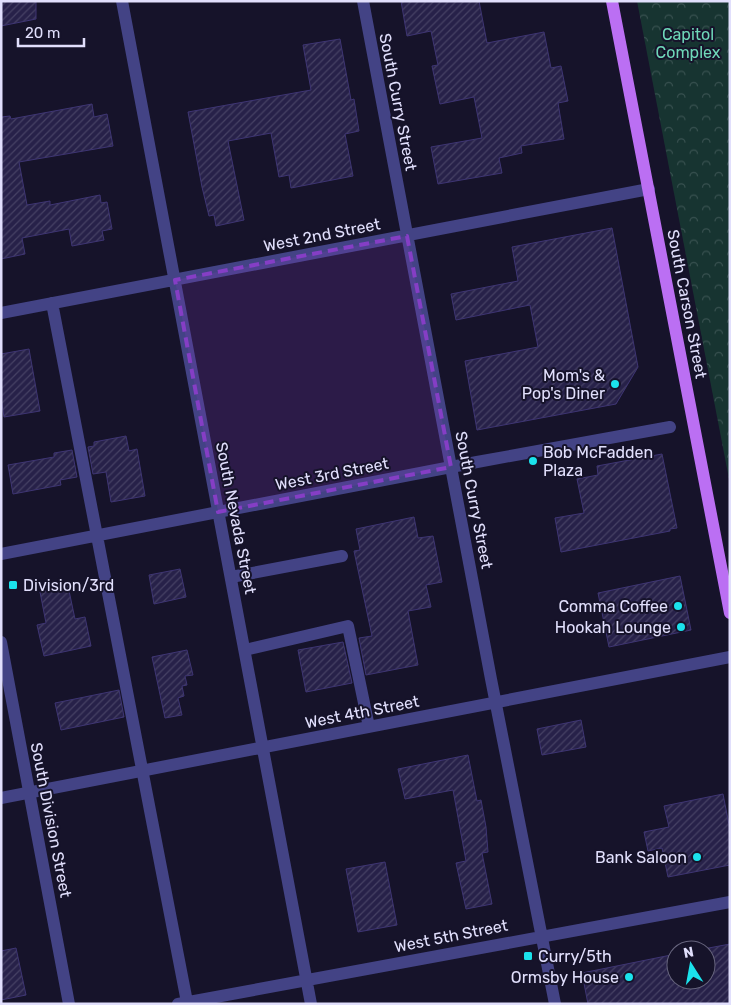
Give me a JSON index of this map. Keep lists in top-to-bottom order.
{
  "streets": {
    "main road": ["South Carson Street"],
    "street": [
      "South Curry Street",
      "West 2nd Street",
      "West 3rd Street",
      "South Nevada Street",
      "West 4th Street",
      "South Division Street",
      "West 5th Street"
    ]
  },
  "crossings": [
    ["South Curry Street", "West 2nd Street"],
    ["South Curry Street", "West 3rd Street"],
    ["South Curry Street", "West 4th Street"],
    ["South Curry Street", "West 5th Street"],
    ["West 2nd Street", "South Carson Street"],
    ["West 2nd Street", "South Nevada Street"],
    ["West 3rd Street", "South Nevada Street"],
    ["South Nevada Street", "West 4th Street"],
    ["South Nevada Street", "West 5th Street"],
    ["West 4th Street", "South Division Street"]
  ],
  "parks": ["Capitol Complex"],
  "places": {
    "other": [
      "Mom's & Pop's Diner",
      "Bob McFadden Plaza",
      "Comma Coffee",
      "Hookah Lounge",
      "Bank Saloon",
      "Ormsby House"
    ],
    "transit": ["Division/3rd", "Curry/5th"]
  },
  "scale_bar": "20 m",
  "north": "top"
}
